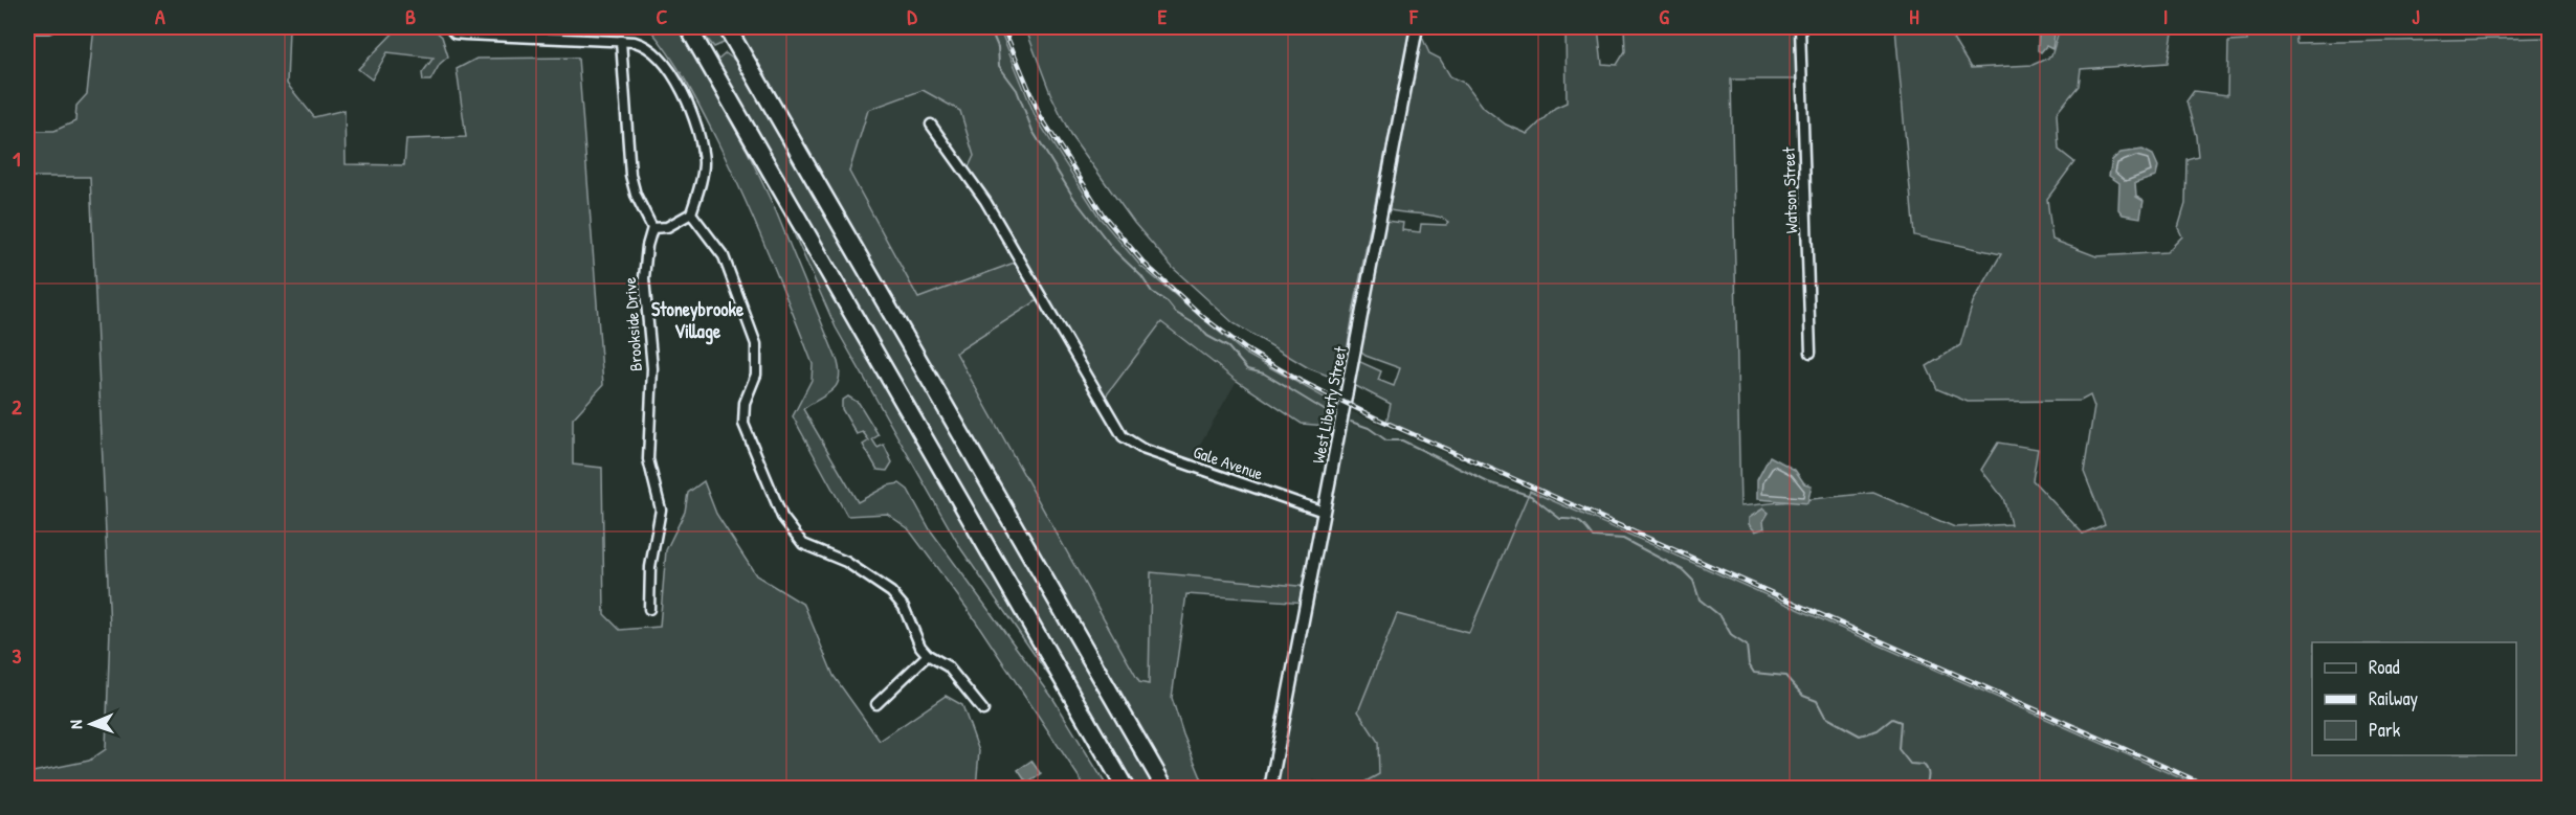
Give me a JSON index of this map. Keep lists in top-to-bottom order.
{
  "streets": {
    "main road": ["West Liberty Street"],
    "street": ["Watson Street", "Brookside Drive", "Gale Avenue"]
  },
  "crossings": [
    ["West Liberty Street", "Gale Avenue"]
  ],
  "districts": ["Stoneybrooke Village"],
  "legend": ["Road", "Railway", "Park"],
  "north": "left",
  "grid": {
    "columns": [
      "A",
      "B",
      "C",
      "D",
      "E",
      "F",
      "G",
      "H",
      "I",
      "J"
    ],
    "rows": ["1", "2", "3"]
  }
}
